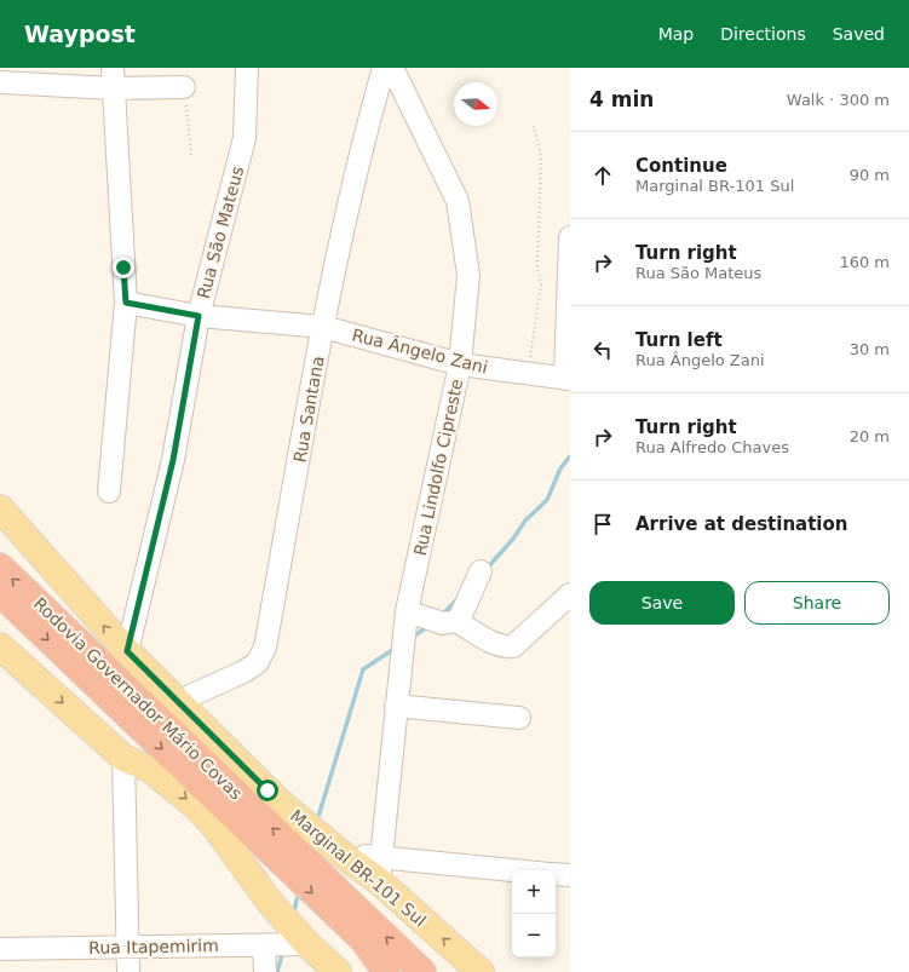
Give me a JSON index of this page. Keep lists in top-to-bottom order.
{
  "streets": {
    "highway": ["Rodovia Governador Mário Covas"],
    "main road": ["Marginal BR-101 Sul"],
    "street": [
      "Rua São Mateus",
      "Rua Ângelo Zani",
      "Rua Santana",
      "Rua Lindolfo Cipreste",
      "Rua Itapemirim"
    ]
  },
  "crossings": [
    ["Rua São Mateus", "Rua Ângelo Zani"],
    ["Rua São Mateus", "Marginal BR-101 Sul"],
    ["Rua Ângelo Zani", "Rua Santana"],
    ["Rua Ângelo Zani", "Rua Lindolfo Cipreste"],
    ["Rua Santana", "Marginal BR-101 Sul"],
    ["Rua Lindolfo Cipreste", "Marginal BR-101 Sul"]
  ],
  "north": "right",
  "page": {
    "header": "Waypost",
    "nav": ["Map", "Directions", "Saved"],
    "heading": ["4 min", "Walk · 300 m"],
    "list": [
      ["Continue", "Marginal BR-101 Sul", "90 m"],
      ["Turn right", "Rua São Mateus", "160 m"],
      ["Turn left", "Rua Ângelo Zani", "30 m"],
      ["Turn right", "Rua Alfredo Chaves", "20 m"],
      "Arrive at destination"
    ],
    "buttons": ["Save", "Share"],
    "map_buttons": ["+", "−"]
  }
}
